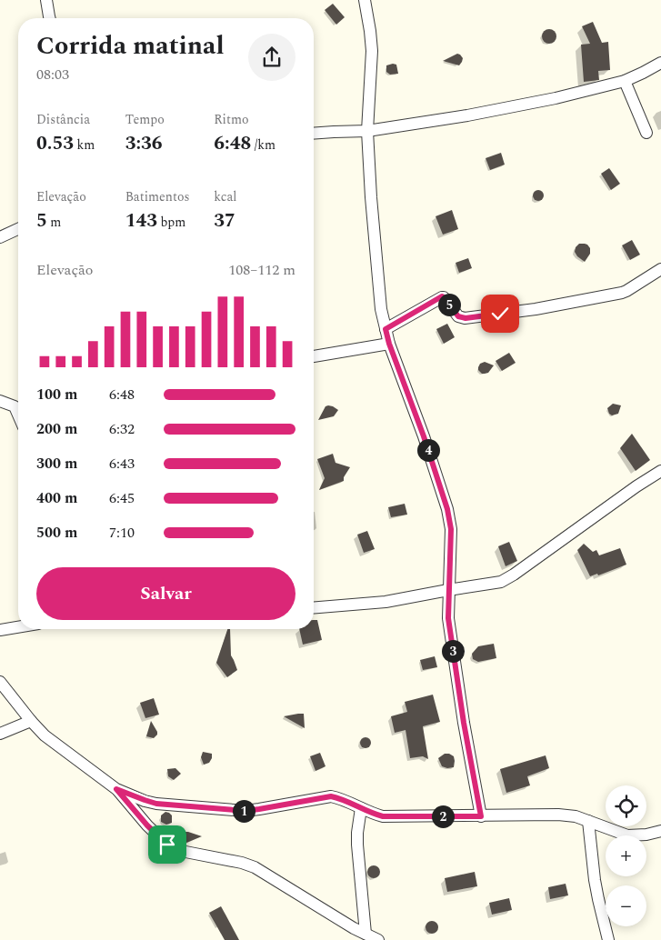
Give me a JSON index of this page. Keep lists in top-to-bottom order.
{
  "page": {
    "heading": ["Corrida matinal", "08:03"],
    "stats": [
      ["Distância", "0.53 km"],
      ["Tempo", "3:36"],
      ["Ritmo", "6:48 /km"],
      ["Elevação", "5 m"],
      ["Batimentos", "143 bpm"],
      ["kcal", "37"]
    ],
    "chart": ["Elevação", "108–112 m"],
    "pins": [
      "5",
      "4",
      "3",
      "1",
      "2"
    ],
    "list": [
      {
        "name": "100 m",
        "note": "6:48"
      },
      {
        "name": "200 m",
        "note": "6:32"
      },
      {
        "name": "300 m",
        "note": "6:43"
      },
      {
        "name": "400 m",
        "note": "6:45"
      },
      {
        "name": "500 m",
        "note": "7:10"
      }
    ],
    "buttons": "Salvar",
    "map_buttons": ["+", "−"]
  }
}
